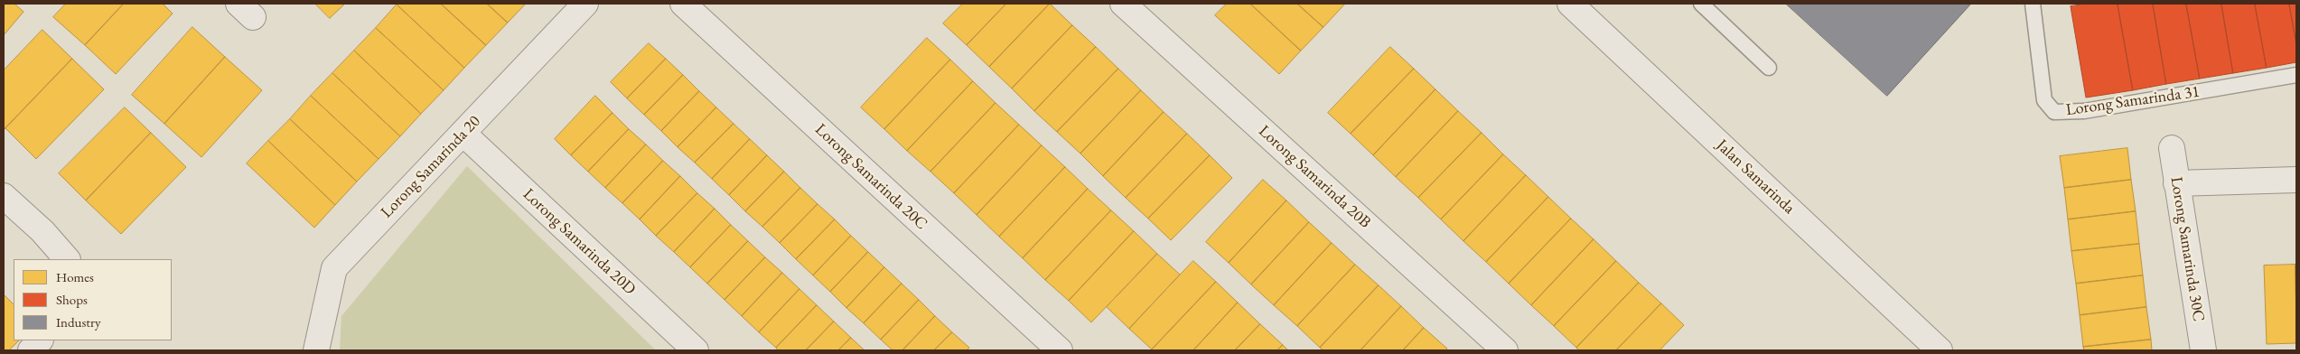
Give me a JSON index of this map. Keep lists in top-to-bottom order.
{
  "streets": {
    "street": [
      "Lorong Samarinda 20",
      "Lorong Samarinda 20C",
      "Lorong Samarinda 20B",
      "Jalan Samarinda",
      "Lorong Samarinda 20D",
      "Lorong Samarinda 30C"
    ],
    "lane": ["Lorong Samarinda 31"]
  },
  "crossings": [
    ["Lorong Samarinda 20", "Lorong Samarinda 20D"]
  ],
  "legend": ["Homes", "Shops", "Industry"]
}
